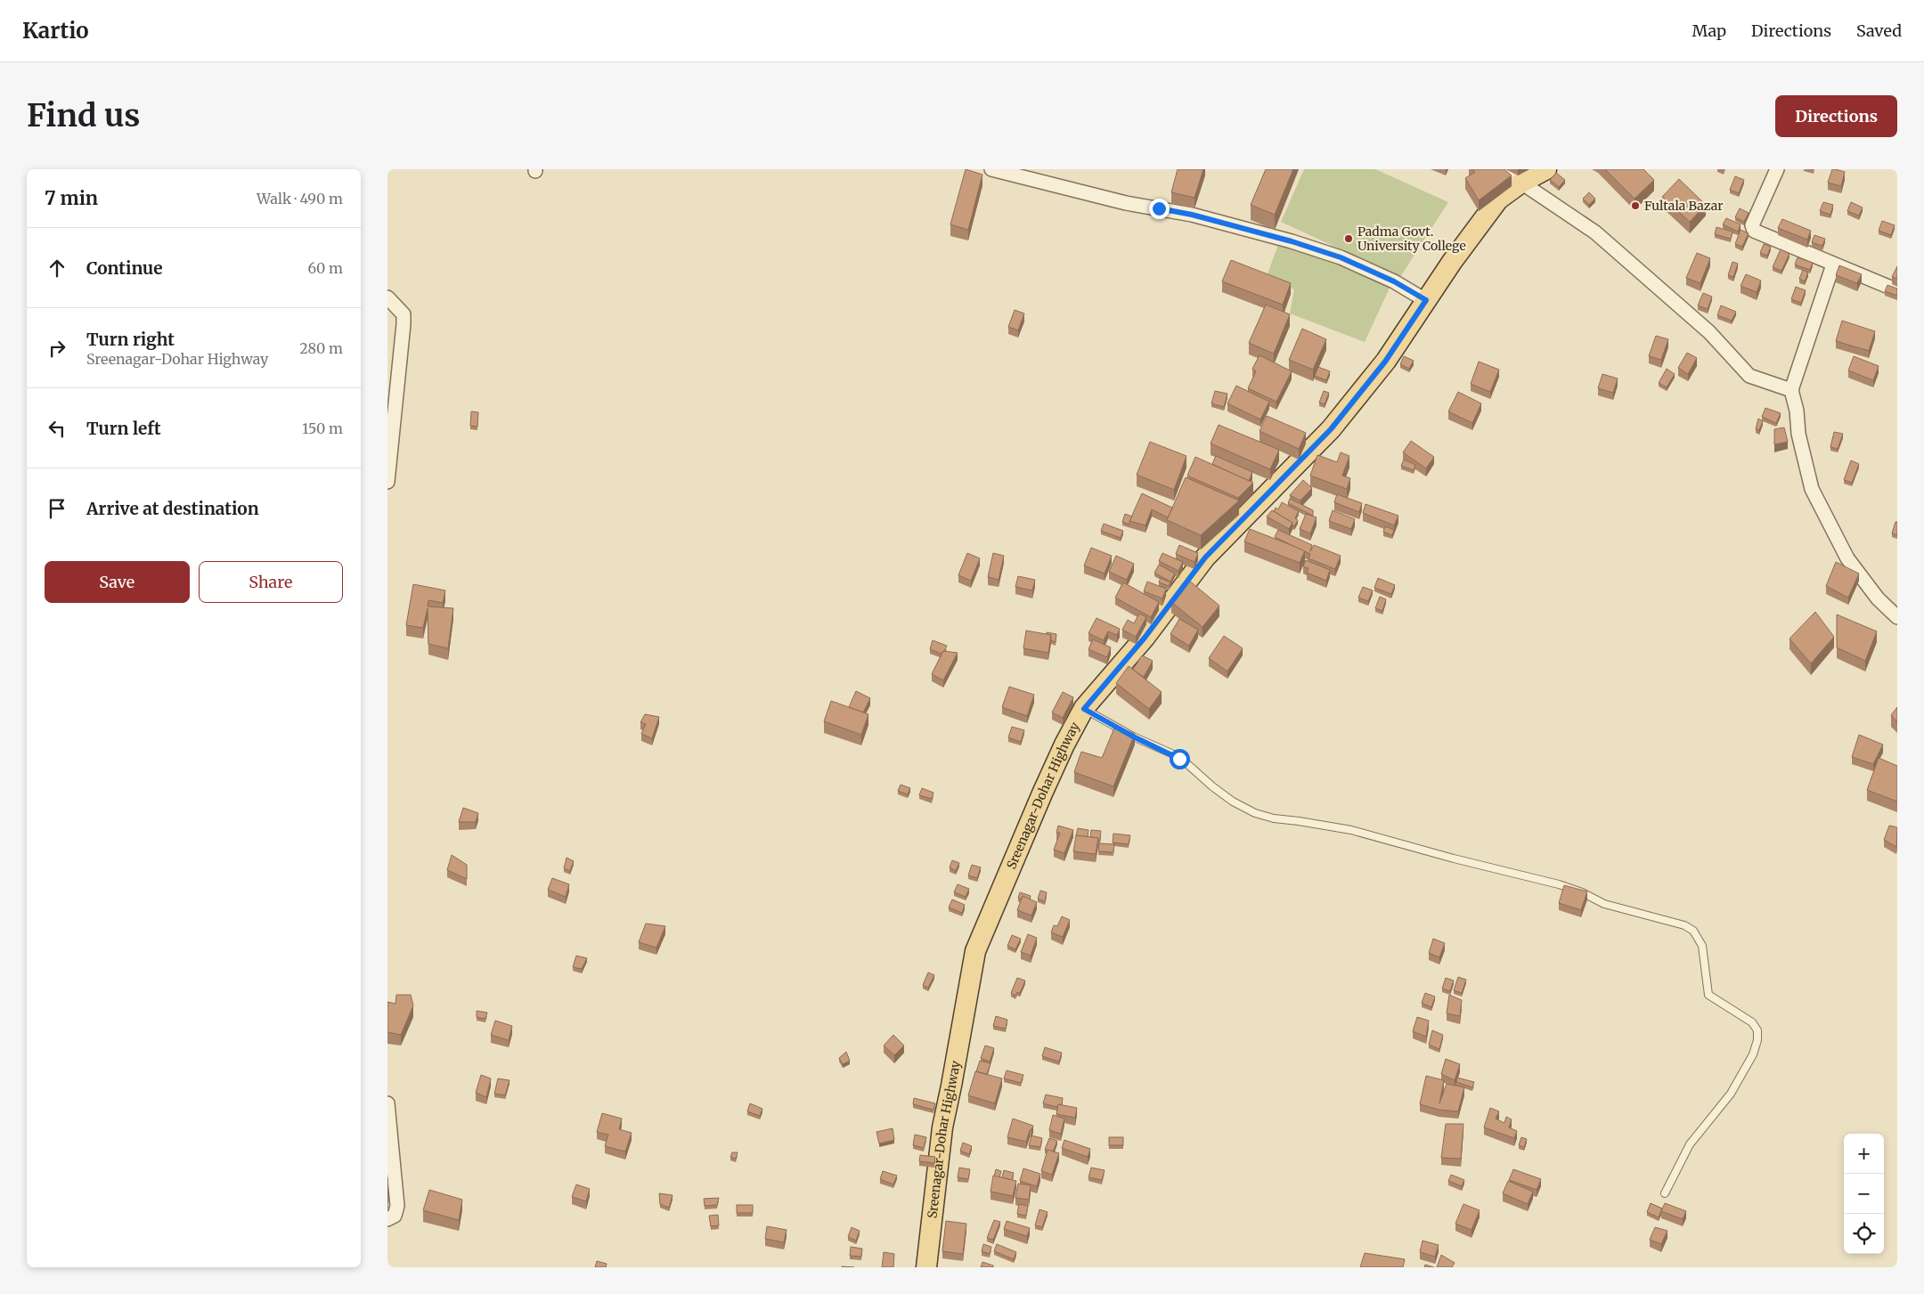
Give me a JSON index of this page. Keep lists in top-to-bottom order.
{
  "streets": {
    "main road": ["Sreenagar-Dohar Highway"]
  },
  "places": ["Fultala Bazar", "Padma Govt. University College"],
  "page": {
    "header": "Kartio",
    "nav": ["Map", "Directions", "Saved"],
    "buttons": [
      "Directions",
      ["Save", "Share"]
    ],
    "title": "Find us",
    "heading": ["7 min", "Walk · 490 m"],
    "list": [
      ["Continue", "60 m"],
      ["Turn right", "Sreenagar-Dohar Highway", "280 m"],
      ["Turn left", "150 m"],
      "Arrive at destination"
    ],
    "map_buttons": ["+", "−"]
  }
}
